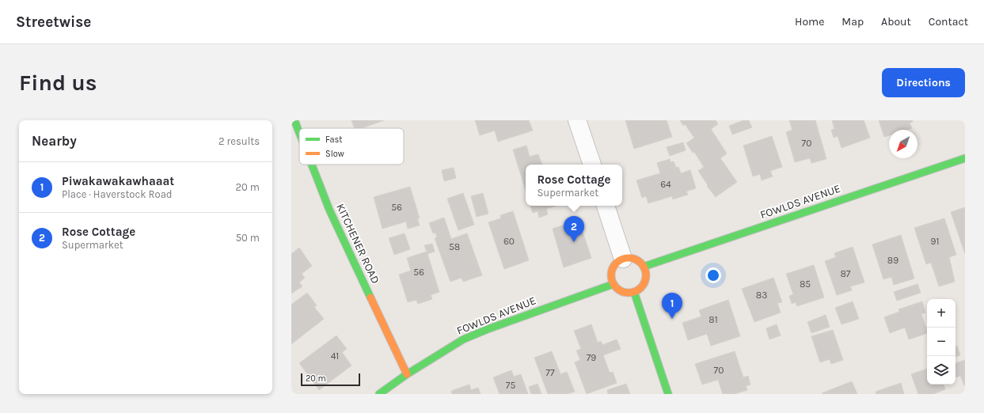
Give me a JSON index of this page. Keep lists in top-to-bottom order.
{
  "streets": {
    "street": ["FOWLDS AVENUE", "KITCHENER ROAD"]
  },
  "crossings": [
    ["FOWLDS AVENUE", "KITCHENER ROAD"]
  ],
  "house_numbers": [
    "70",
    "64",
    "56",
    "60",
    "91",
    "58",
    "89",
    "56",
    "87",
    "85",
    "83",
    "81",
    "41",
    "79",
    "70",
    "77",
    "75"
  ],
  "legend": ["Fast", "Slow"],
  "scale_bar": "20 m",
  "north": "bottom left",
  "page": {
    "header": "Streetwise",
    "nav": [
      "Home",
      "Map",
      "About",
      "Contact"
    ],
    "buttons": "Directions",
    "title": "Find us",
    "heading": ["Nearby", "2 results"],
    "list": [
      {
        "mark": "1",
        "name": "Piwakawakawhaaat",
        "note": "Place · Haverstock Road",
        "value": "20 m"
      },
      {
        "mark": "2",
        "name": "Rose Cottage",
        "note": "Supermarket",
        "value": "50 m"
      }
    ],
    "popup": ["Rose Cottage", "Supermarket"],
    "pins": ["2", "1"],
    "map_buttons": ["+", "−"],
    "scale": "20 m"
  }
}
